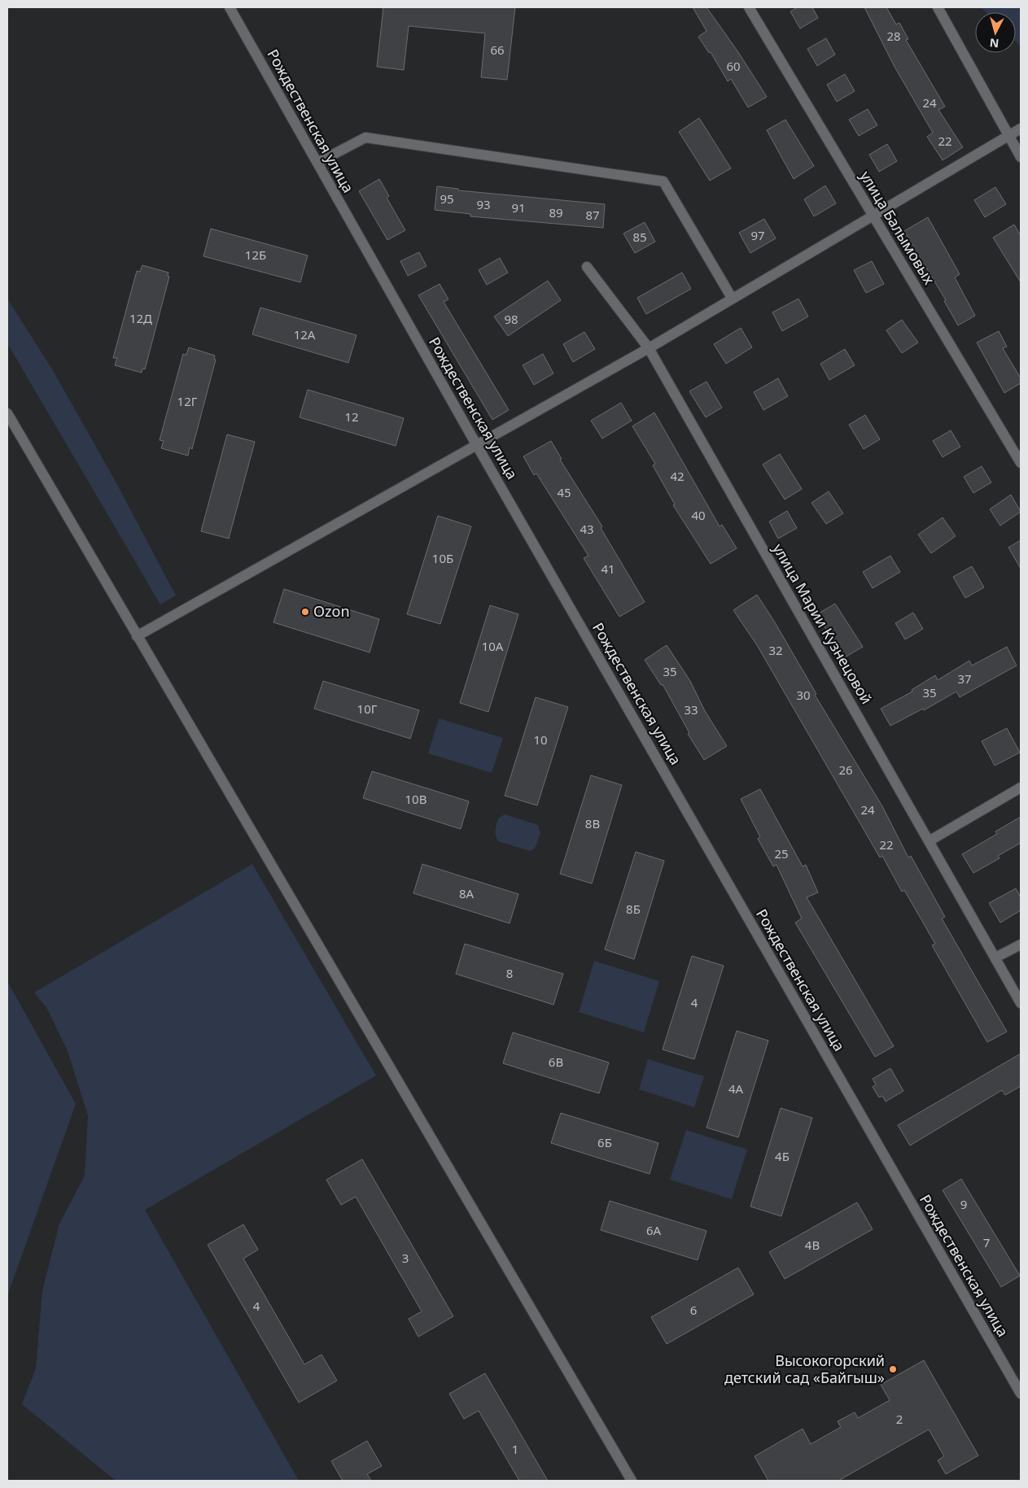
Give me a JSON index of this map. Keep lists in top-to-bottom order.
{
  "streets": {
    "street": ["Рождественская улица", "улица Балымовых", "улица Марии Кузнецовой"]
  },
  "places": ["Ozon", "Высокогорский детский сад «Байгыш»"],
  "house_numbers": [
    "28",
    "66",
    "60",
    "24",
    "22",
    "95",
    "93",
    "91",
    "89",
    "87",
    "97",
    "85",
    "12Б",
    "12Д",
    "98",
    "12А",
    "12Г",
    "12",
    "42",
    "45",
    "40",
    "43",
    "10Б",
    "41",
    "10А",
    "32",
    "35",
    "37",
    "35",
    "30",
    "10Г",
    "33",
    "10",
    "26",
    "10В",
    "24",
    "8В",
    "22",
    "25",
    "8А",
    "8Б",
    "8",
    "4",
    "6В",
    "4А",
    "6Б",
    "4Б",
    "9",
    "6А",
    "7",
    "4В",
    "3",
    "4",
    "6",
    "2",
    "1"
  ],
  "north": "bottom"
}
